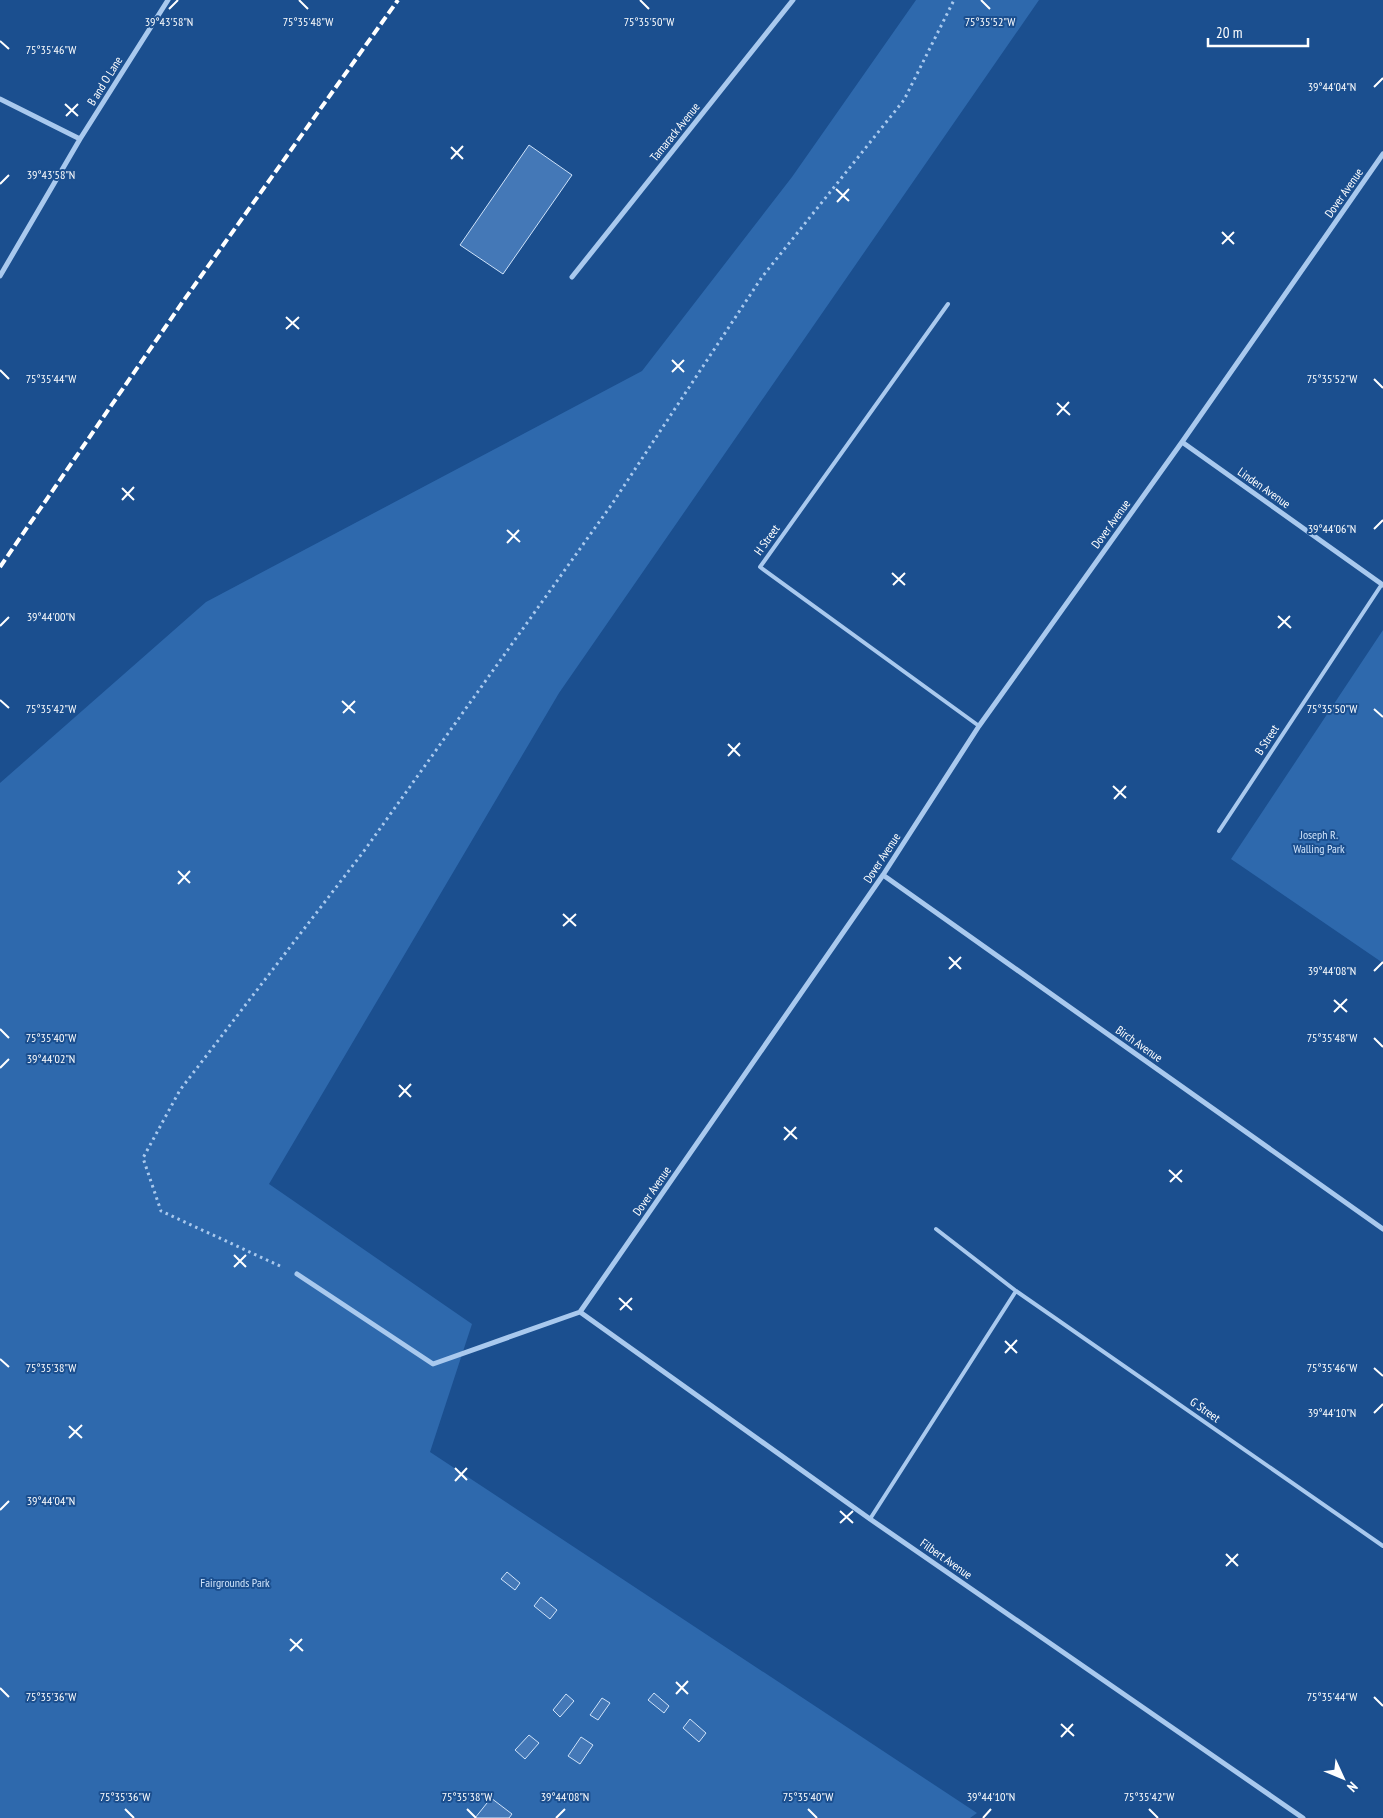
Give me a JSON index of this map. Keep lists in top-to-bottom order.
{
  "streets": {
    "street": [
      "B and O Lane",
      "Tamarack Avenue",
      "Dover Avenue",
      "Linden Avenue",
      "Birch Avenue",
      "Filbert Avenue"
    ],
    "lane": ["H Street", "B Street", "G Street"]
  },
  "crossings": [
    ["Dover Avenue", "Linden Avenue"],
    ["Dover Avenue", "H Street"],
    ["Dover Avenue", "Birch Avenue"],
    ["Dover Avenue", "Filbert Avenue"],
    ["Linden Avenue", "B Street"]
  ],
  "parks": ["Joseph R. Walling Park", "Fairgrounds Park"],
  "scale_bar": "20 m",
  "north": "bottom right",
  "coordinates": [
    "75°35'48\"W",
    "75°35'52\"W",
    "75°35'50\"W",
    "39°43'58\"N",
    "75°35'46\"W",
    "39°44'04\"N",
    "75°35'44\"W",
    "39°44'06\"N",
    "39°44'00\"N",
    "75°35'42\"W",
    "39°44'08\"N",
    "75°35'40\"W",
    "39°44'02\"N",
    "75°35'38\"W",
    "39°44'10\"N",
    "75°35'36\"W"
  ]
}
